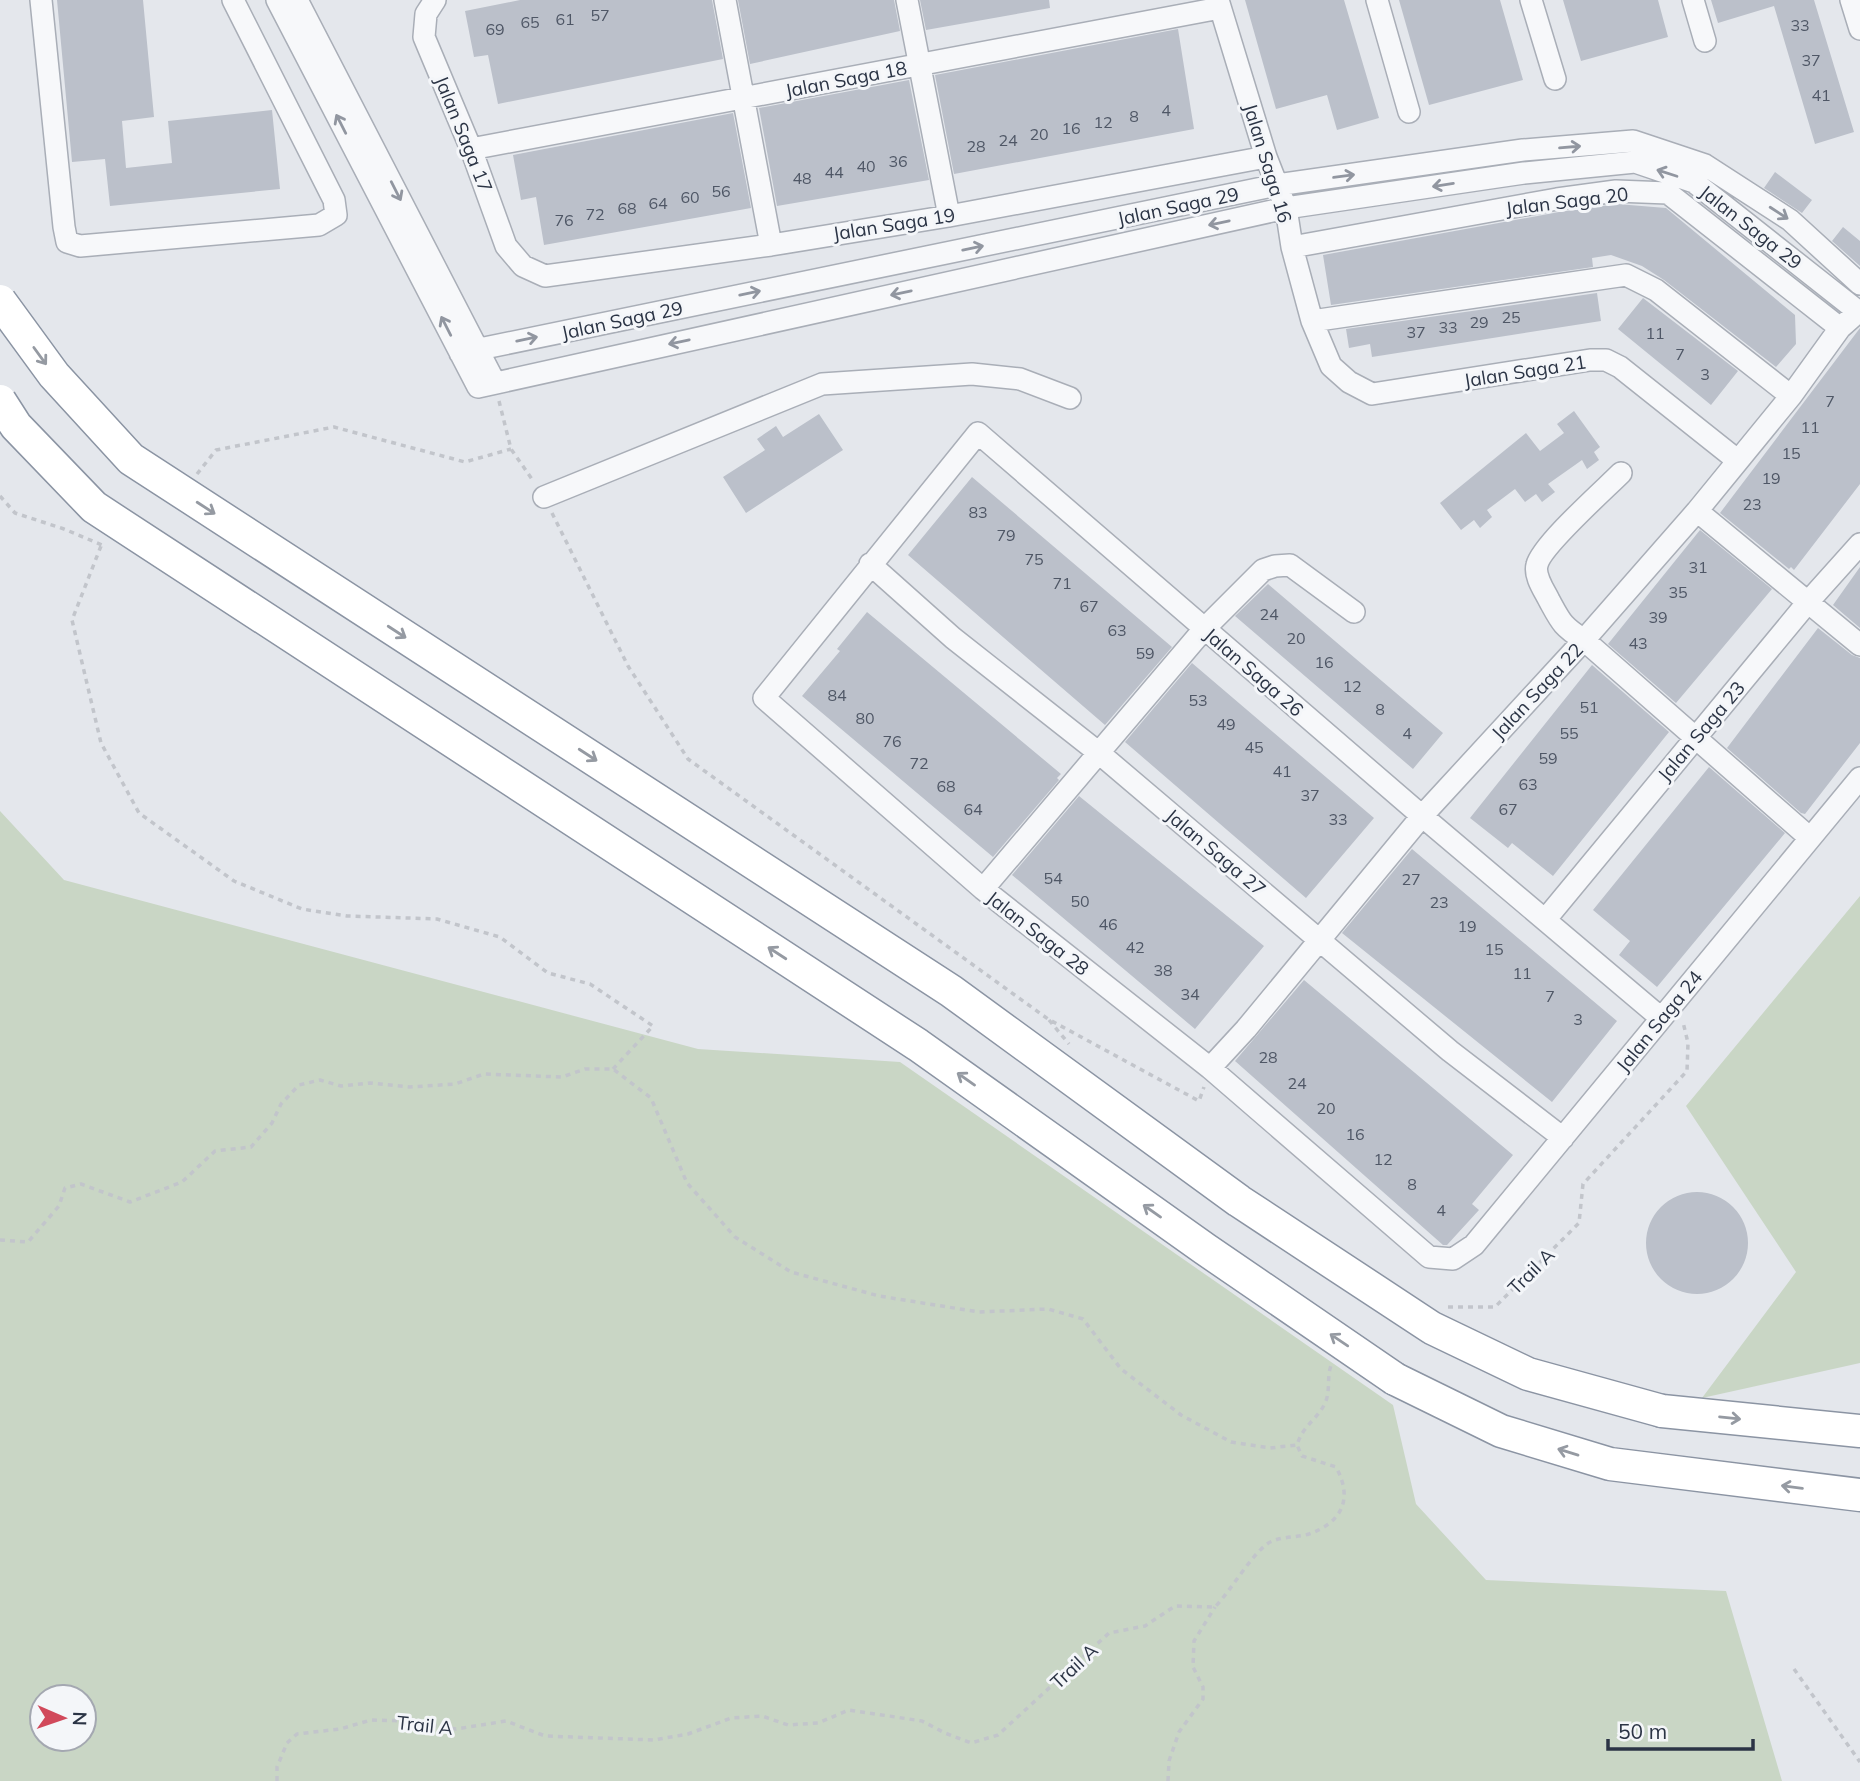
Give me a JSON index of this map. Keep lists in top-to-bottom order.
{
  "streets": {
    "street": [
      "Jalan Saga 18",
      "Jalan Saga 17",
      "Jalan Saga 16",
      "Jalan Saga 20",
      "Jalan Saga 29",
      "Jalan Saga 19",
      "Jalan Saga 21",
      "Jalan Saga 26",
      "Jalan Saga 22",
      "Jalan Saga 23",
      "Jalan Saga 27",
      "Jalan Saga 28",
      "Jalan Saga 24"
    ],
    "path": ["Trail A"]
  },
  "crossings": [
    ["Jalan Saga 18", "Jalan Saga 17"],
    ["Jalan Saga 18", "Jalan Saga 16"],
    ["Jalan Saga 17", "Jalan Saga 19"],
    ["Jalan Saga 16", "Jalan Saga 20"],
    ["Jalan Saga 16", "Jalan Saga 29"],
    ["Jalan Saga 16", "Jalan Saga 19"],
    ["Jalan Saga 16", "Jalan Saga 21"],
    ["Jalan Saga 20", "Jalan Saga 22"],
    ["Jalan Saga 29", "Jalan Saga 22"],
    ["Jalan Saga 21", "Jalan Saga 22"],
    ["Jalan Saga 26", "Jalan Saga 22"],
    ["Jalan Saga 26", "Jalan Saga 23"],
    ["Jalan Saga 26", "Jalan Saga 27"],
    ["Jalan Saga 26", "Jalan Saga 28"],
    ["Jalan Saga 26", "Jalan Saga 24"],
    ["Jalan Saga 26", "Trail A"],
    ["Jalan Saga 22", "Jalan Saga 27"],
    ["Jalan Saga 22", "Jalan Saga 28"],
    ["Jalan Saga 27", "Jalan Saga 28"],
    ["Jalan Saga 27", "Jalan Saga 24"],
    ["Jalan Saga 28", "Jalan Saga 24"],
    ["Jalan Saga 24", "Trail A"]
  ],
  "house_numbers": [
    "57",
    "61",
    "65",
    "33",
    "69",
    "37",
    "41",
    "4",
    "8",
    "12",
    "16",
    "20",
    "24",
    "28",
    "36",
    "40",
    "44",
    "48",
    "56",
    "60",
    "64",
    "68",
    "72",
    "76",
    "25",
    "29",
    "33",
    "37",
    "11",
    "7",
    "3",
    "7",
    "11",
    "15",
    "19",
    "23",
    "83",
    "79",
    "75",
    "31",
    "71",
    "35",
    "67",
    "24",
    "39",
    "63",
    "20",
    "43",
    "59",
    "16",
    "12",
    "84",
    "53",
    "51",
    "8",
    "80",
    "49",
    "4",
    "55",
    "76",
    "45",
    "59",
    "72",
    "41",
    "63",
    "68",
    "37",
    "64",
    "67",
    "33",
    "54",
    "27",
    "50",
    "23",
    "46",
    "19",
    "42",
    "15",
    "38",
    "11",
    "34",
    "7",
    "3",
    "28",
    "24",
    "20",
    "16",
    "12",
    "8",
    "4"
  ],
  "scale_bar": "50 m",
  "north": "right"
}
